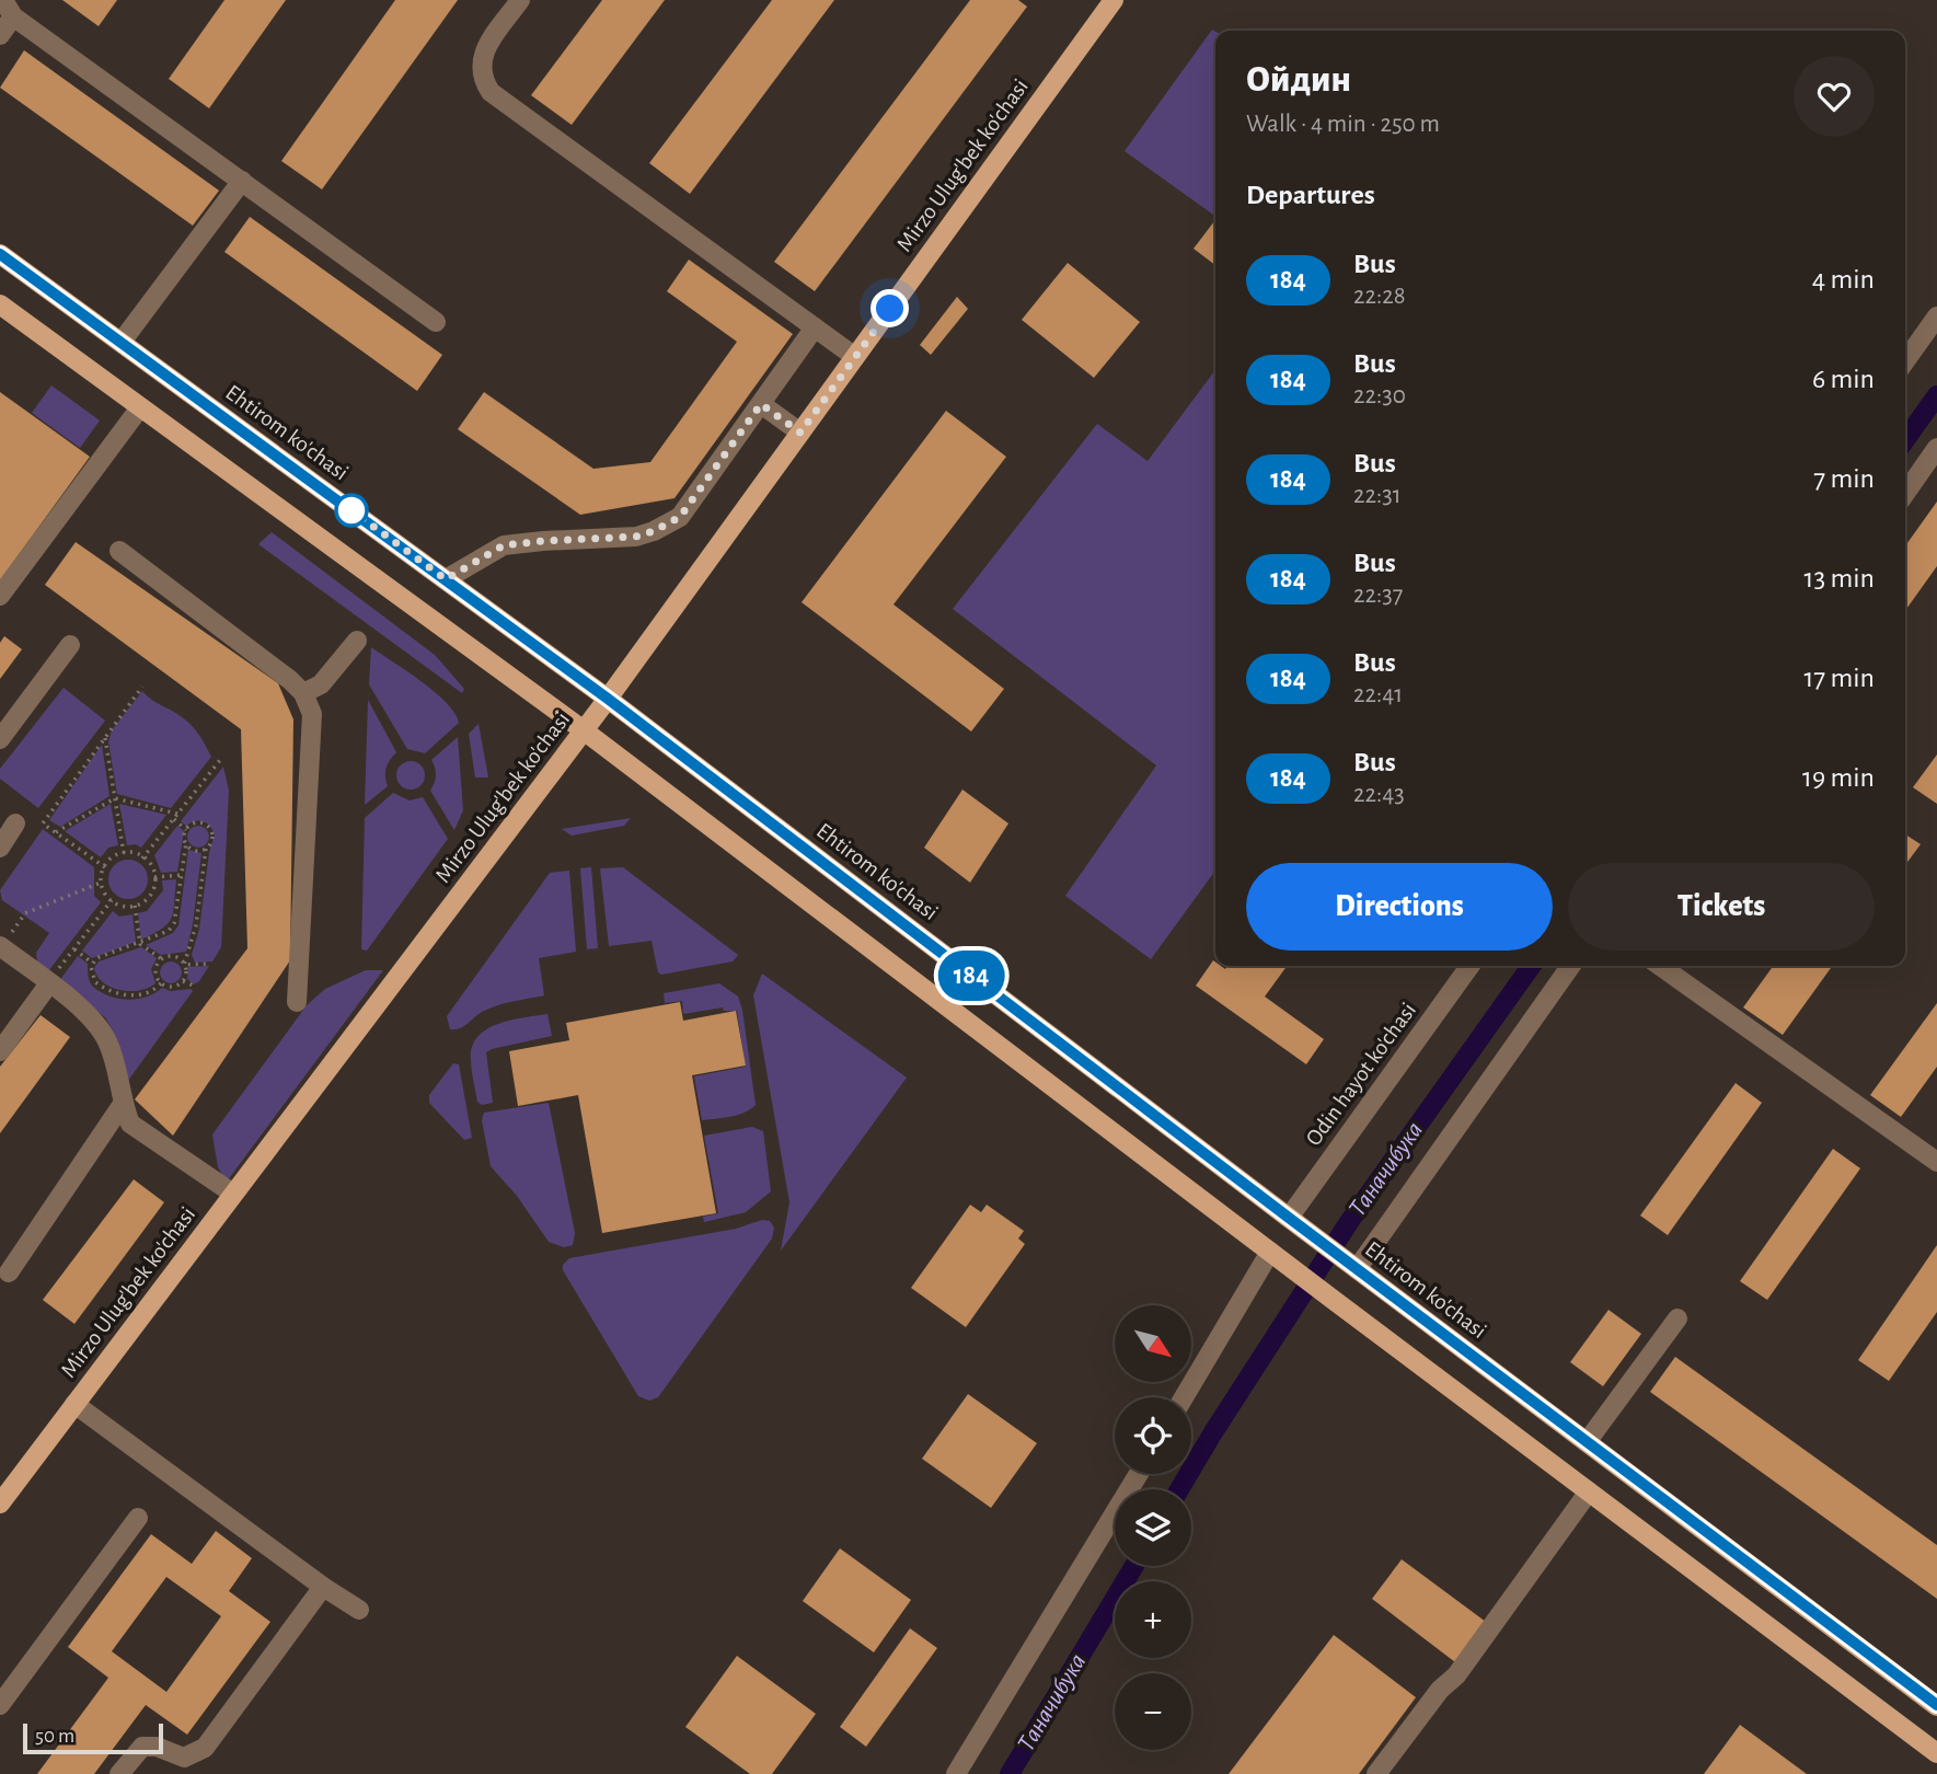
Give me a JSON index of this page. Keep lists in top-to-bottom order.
{
  "streets": {
    "main road": ["Mirzo Ulug'bek ko'chasi", "Ehtirom ko'chasi"],
    "street": ["Odin hayot ko'chasi"]
  },
  "crossings": [
    ["Mirzo Ulug'bek ko'chasi", "Ehtirom ko'chasi"],
    ["Ehtirom ko'chasi", "Odin hayot ko'chasi"]
  ],
  "water": ["Таначибука"],
  "lines": ["bus line 184"],
  "scale_bar": "50 m",
  "north": "bottom right",
  "page": {
    "on_map": "184",
    "heading": [
      ["Ойдин", "Walk · 4 min · 250 m"],
      "Departures"
    ],
    "list": [
      {
        "mark": "184",
        "name": "Bus",
        "note": "22:28",
        "value": "4 min"
      },
      {
        "mark": "184",
        "name": "Bus",
        "note": "22:30",
        "value": "6 min"
      },
      {
        "mark": "184",
        "name": "Bus",
        "note": "22:31",
        "value": "7 min"
      },
      {
        "mark": "184",
        "name": "Bus",
        "note": "22:37",
        "value": "13 min"
      },
      {
        "mark": "184",
        "name": "Bus",
        "note": "22:41",
        "value": "17 min"
      },
      {
        "mark": "184",
        "name": "Bus",
        "note": "22:43",
        "value": "19 min"
      }
    ],
    "buttons": ["Directions", "Tickets"],
    "map_buttons": ["+", "−"],
    "scale": "50 m"
  }
}
